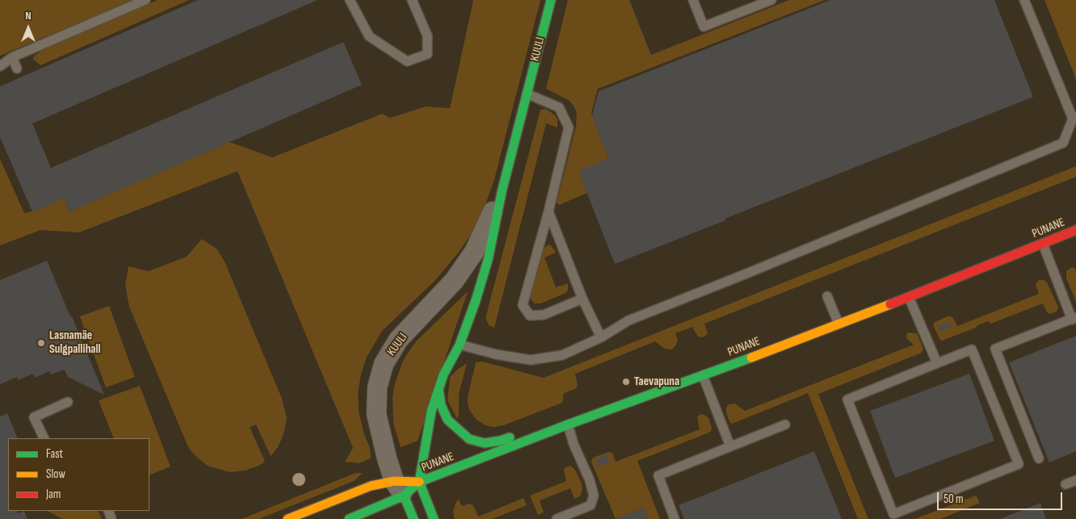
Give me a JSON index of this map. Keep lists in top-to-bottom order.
{
  "streets": {
    "street": ["KUULI", "PUNANE"]
  },
  "crossings": [
    ["KUULI", "PUNANE"]
  ],
  "places": ["Lasnamäe Sulgpallihall", "Taevapuna"],
  "legend": ["Fast", "Slow", "Jam"],
  "scale_bar": "50 m",
  "north": "top"
}
